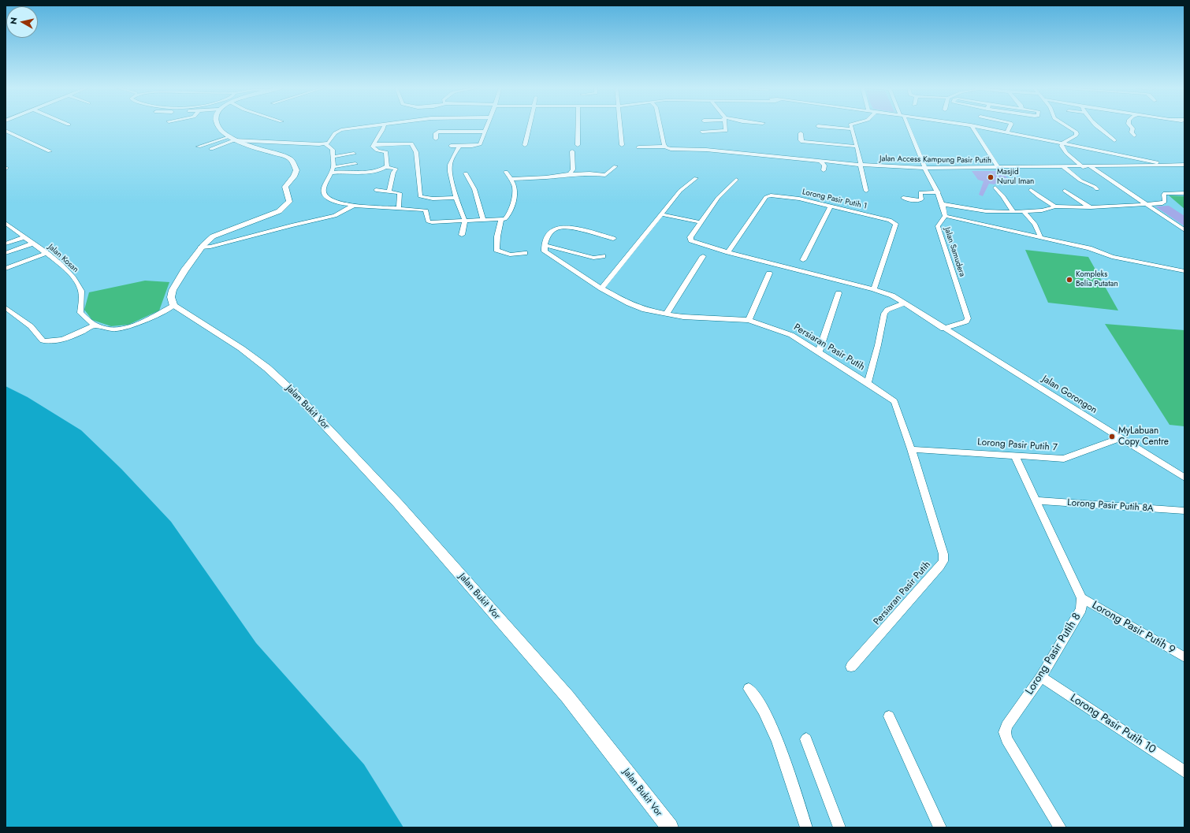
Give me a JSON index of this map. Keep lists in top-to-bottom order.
{
  "streets": {
    "street": [
      "Jalan Access Kampung Pasir Putih",
      "Lorong Pasir Putih 1",
      "Jalan Samudera",
      "Jalan Kosan",
      "Persiaran Pasir Putih",
      "Jalan Gorongon",
      "Jalan Bukit Vor",
      "Lorong Pasir Putih 7",
      "Lorong Pasir Putih 8A",
      "Lorong Pasir Putih 9",
      "Lorong Pasir Putih 8",
      "Lorong Pasir Putih 10"
    ]
  },
  "crossings": [
    ["Jalan Access Kampung Pasir Putih", "Jalan Samudera"],
    ["Lorong Pasir Putih 1", "Jalan Gorongon"],
    ["Jalan Samudera", "Jalan Gorongon"],
    ["Jalan Kosan", "Jalan Bukit Vor"],
    ["Persiaran Pasir Putih", "Lorong Pasir Putih 7"],
    ["Jalan Gorongon", "Lorong Pasir Putih 7"],
    ["Lorong Pasir Putih 9", "Lorong Pasir Putih 8"],
    ["Lorong Pasir Putih 8", "Lorong Pasir Putih 10"]
  ],
  "places": ["Masjid Nurul Iman", "Kompleks Belia Putatan", "MyLabuan Copy Centre"],
  "north": "left"
}
